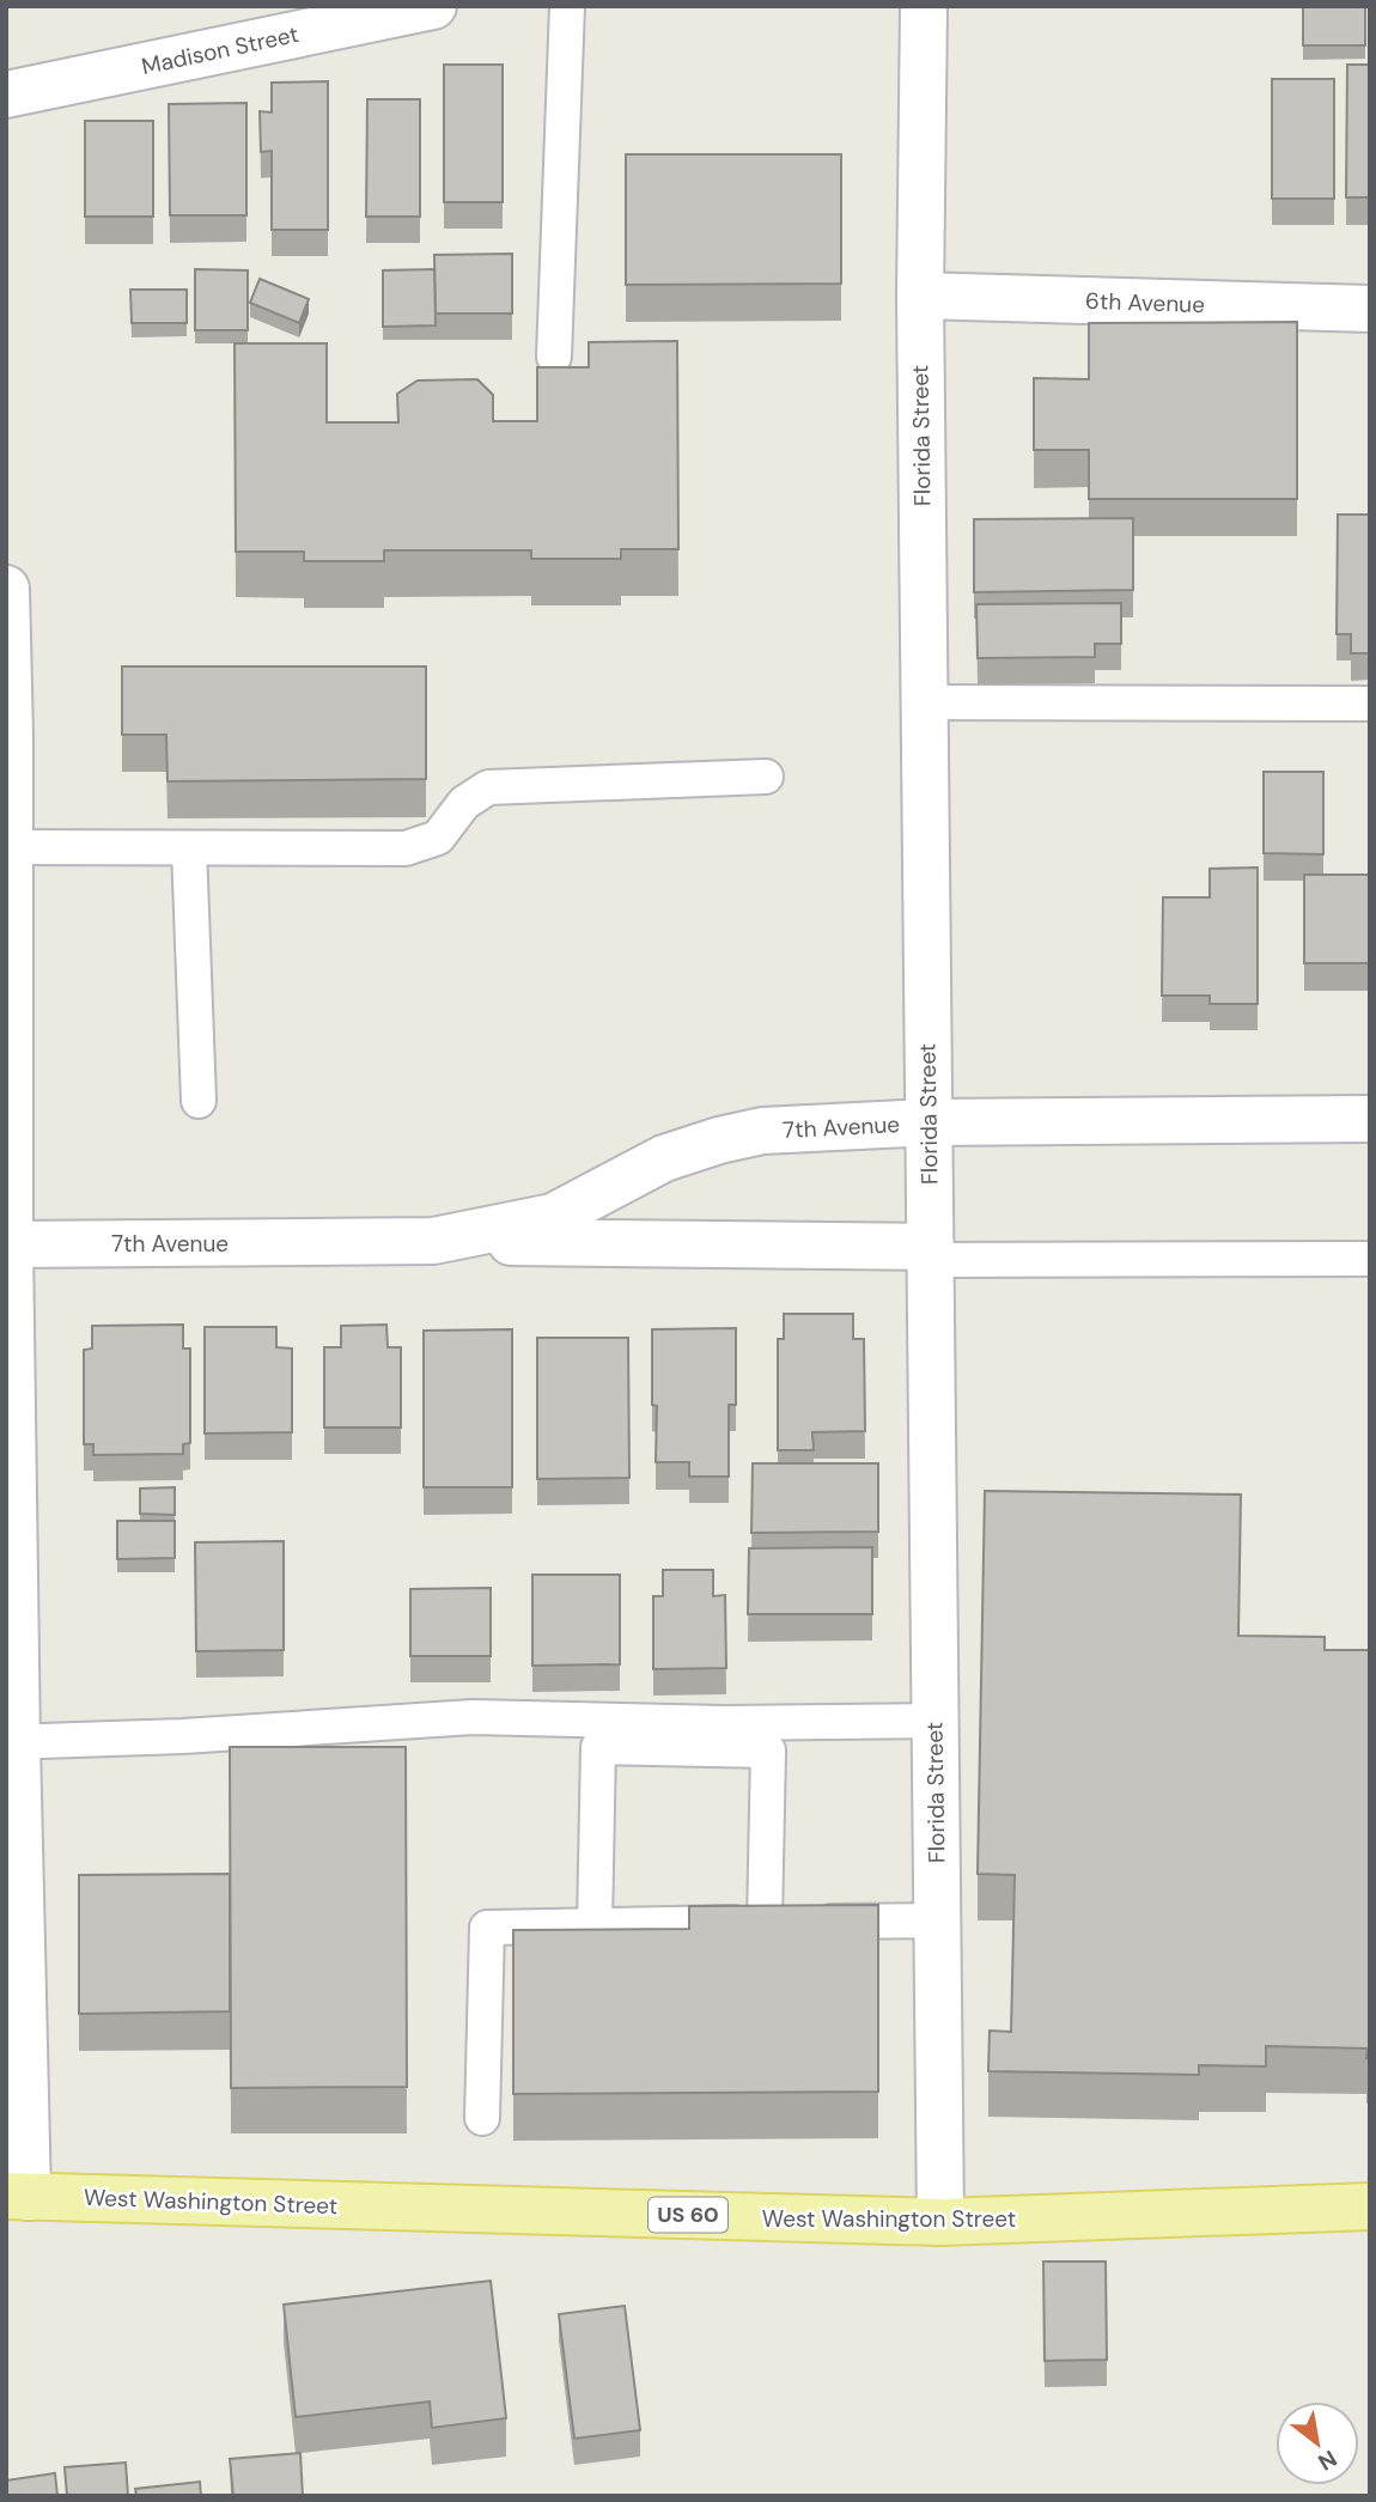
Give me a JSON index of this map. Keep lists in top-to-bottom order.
{
  "streets": {
    "main road": ["West Washington Street", "US 60"],
    "street": [
      "Madison Street",
      "6th Avenue",
      "Florida Street",
      "7th Avenue"
    ]
  },
  "crossings": [
    ["6th Avenue", "Florida Street"],
    ["Florida Street", "7th Avenue"],
    ["Florida Street", "West Washington Street"]
  ],
  "north": "bottom right"
}
